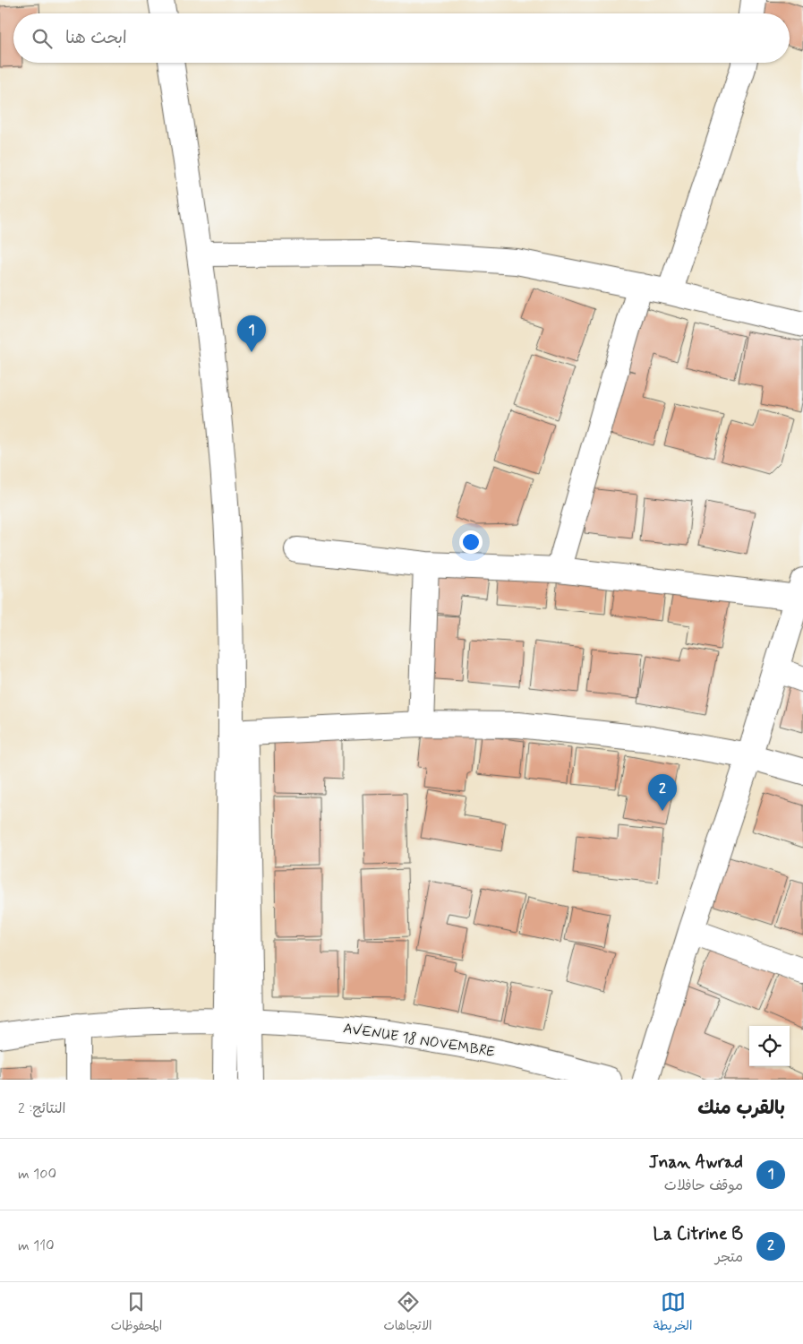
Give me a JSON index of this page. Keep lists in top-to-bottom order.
{
  "streets": {
    "street": ["AVENUE 18 NOVEMBRE"]
  },
  "page": {
    "search": "ابحث هنا",
    "pins": ["1", "2"],
    "heading": ["بالقرب منك", "النتائج: 2"],
    "list": [
      {
        "mark": "1",
        "name": "Jnan Awrad",
        "note": "موقف حافلات",
        "value": "100 m"
      },
      {
        "mark": "2",
        "name": "La Citrine B",
        "note": "متجر",
        "value": "110 m"
      }
    ],
    "nav": ["الخريطة", "الاتجاهات", "المحفوظات"]
  }
}
